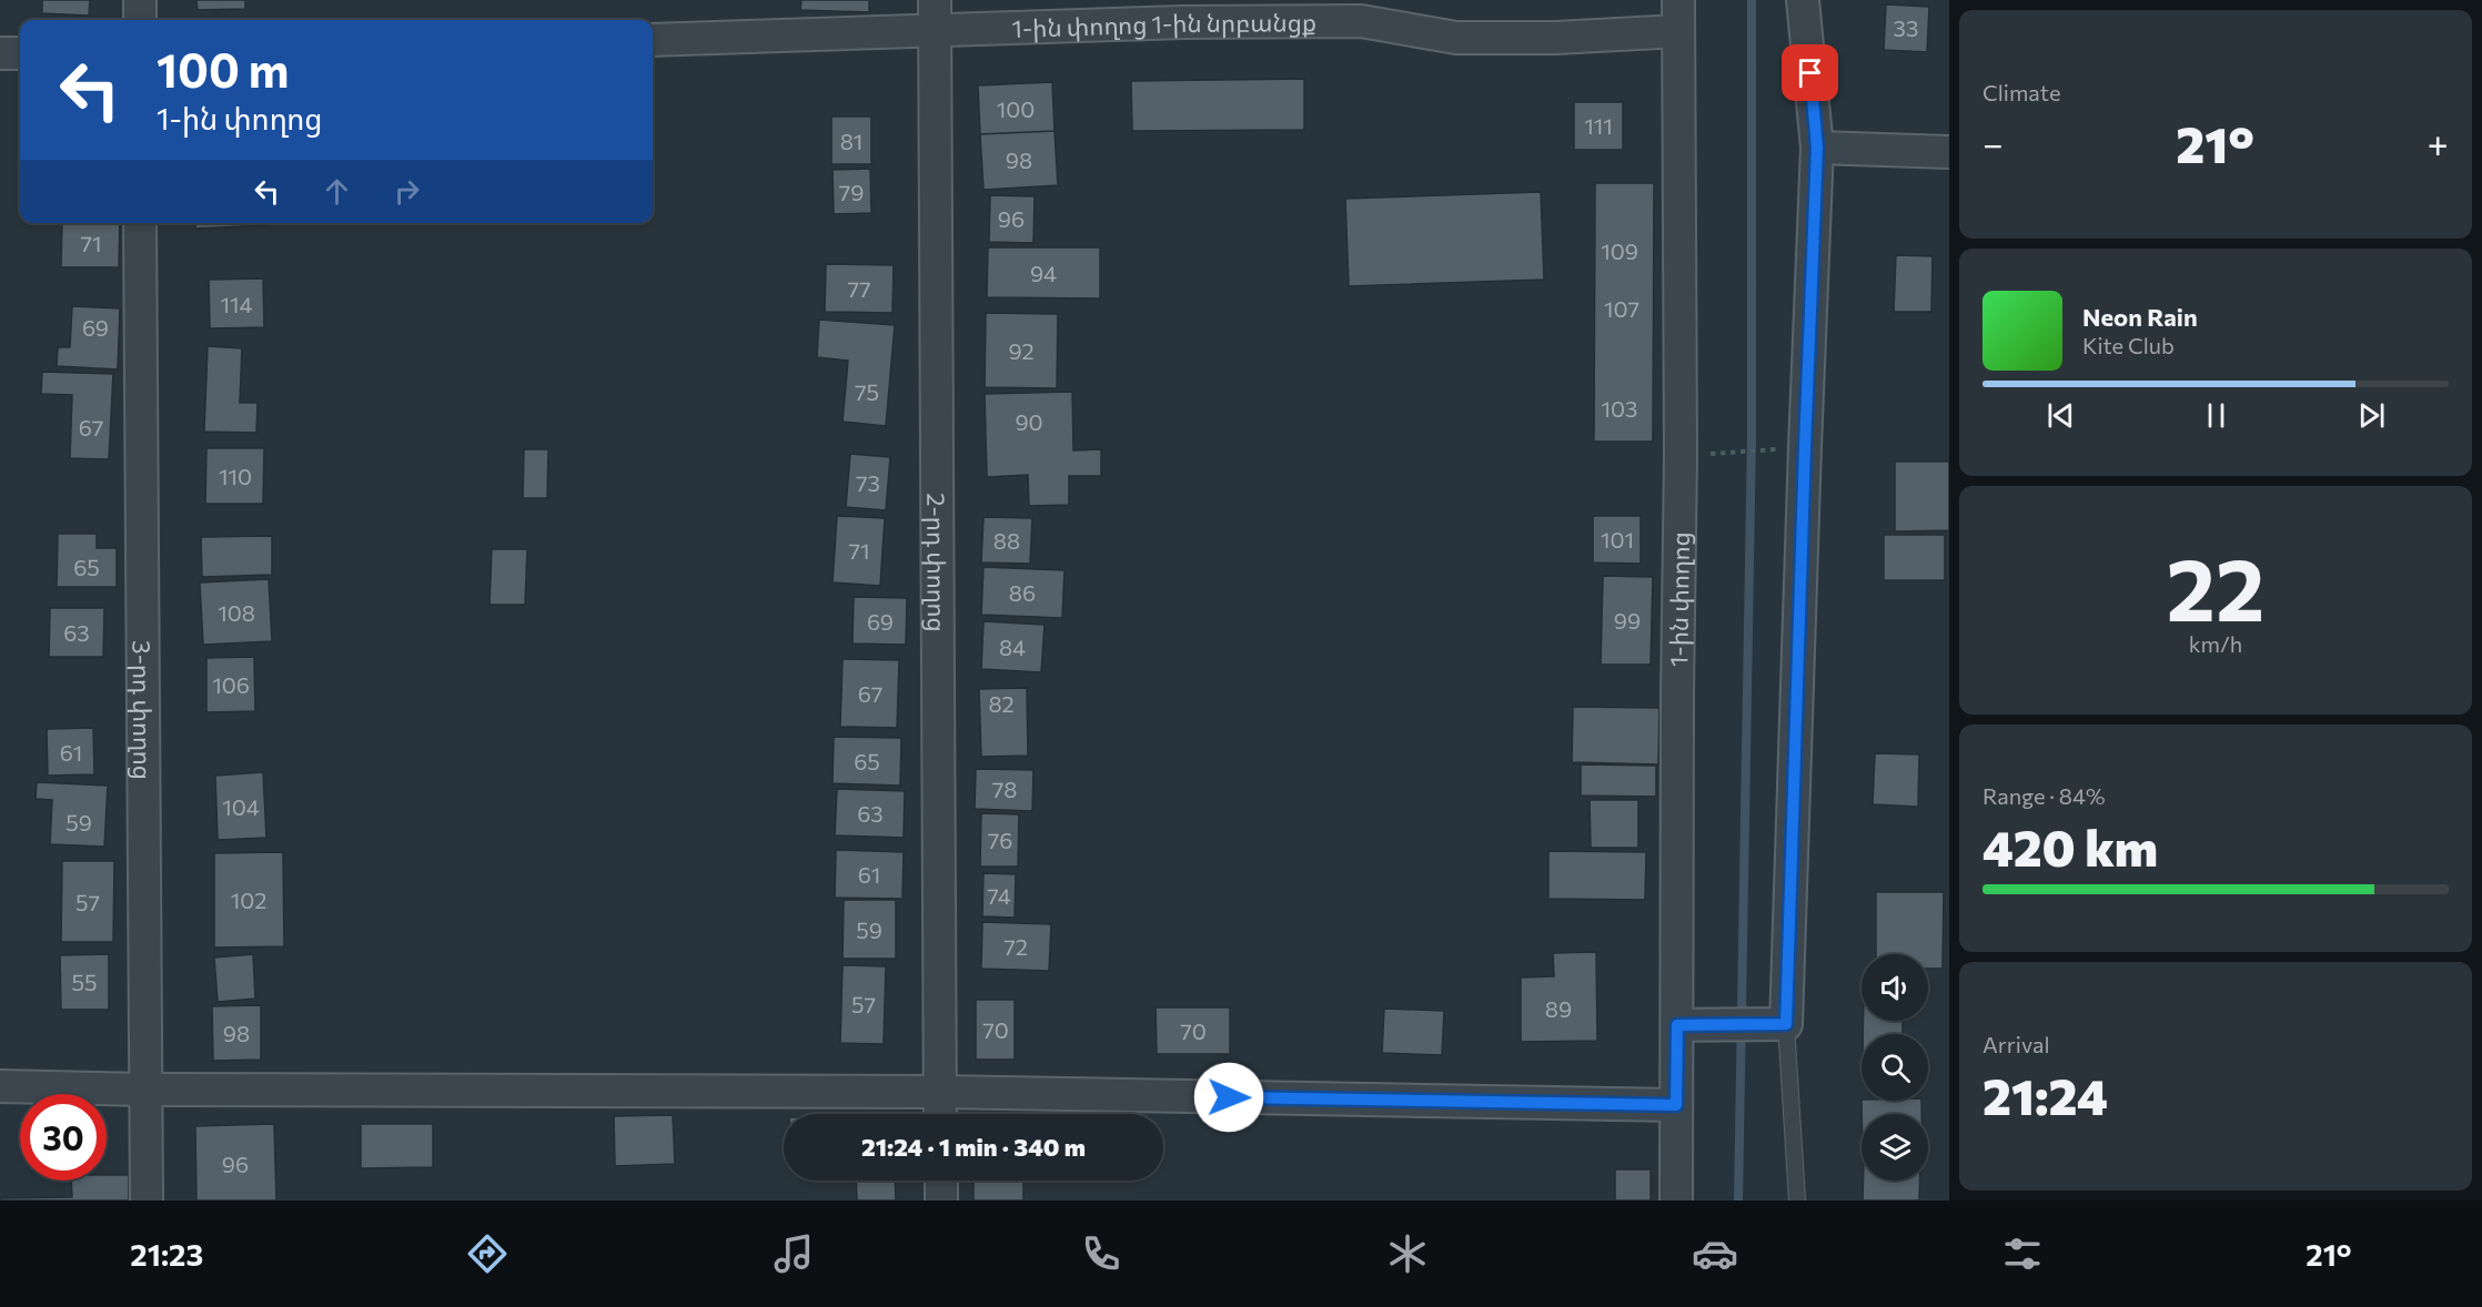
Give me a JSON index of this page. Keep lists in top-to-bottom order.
{
  "streets": {
    "street": [
      "1-ին փողոց 1-ին նրբանցք",
      "2-րդ փողոց",
      "1-ին փողոց",
      "3-րդ փողոց"
    ]
  },
  "crossings": [
    ["1-ին փողոց 1-ին նրբանցք", "2-րդ փողոց"],
    ["1-ին փողոց 1-ին նրբանցք", "1-ին փողոց"]
  ],
  "house_numbers": [
    "33",
    "100",
    "111",
    "81",
    "98",
    "79",
    "96",
    "71",
    "109",
    "94",
    "77",
    "114",
    "107",
    "69",
    "92",
    "75",
    "103",
    "90",
    "67",
    "110",
    "73",
    "101",
    "88",
    "71",
    "65",
    "86",
    "108",
    "99",
    "69",
    "63",
    "84",
    "106",
    "67",
    "82",
    "61",
    "65",
    "78",
    "104",
    "63",
    "59",
    "76",
    "61",
    "74",
    "102",
    "57",
    "59",
    "72",
    "55",
    "57",
    "89",
    "70",
    "70",
    "98",
    "96"
  ],
  "page": {
    "tile": [
      "Climate",
      ["22", "km/h"],
      ["Range · 84%", "420 km"],
      ["Arrival", "21:24"]
    ],
    "turn": ["100 m", "1-ին փողոց"],
    "heat": ["−", "21°", "+"],
    "song": ["Neon Rain", "Kite Club"],
    "limit": "30",
    "trip": "21:24 · 1 min · 340 m",
    "tabs": ["21:23", "21°"]
  }
}
